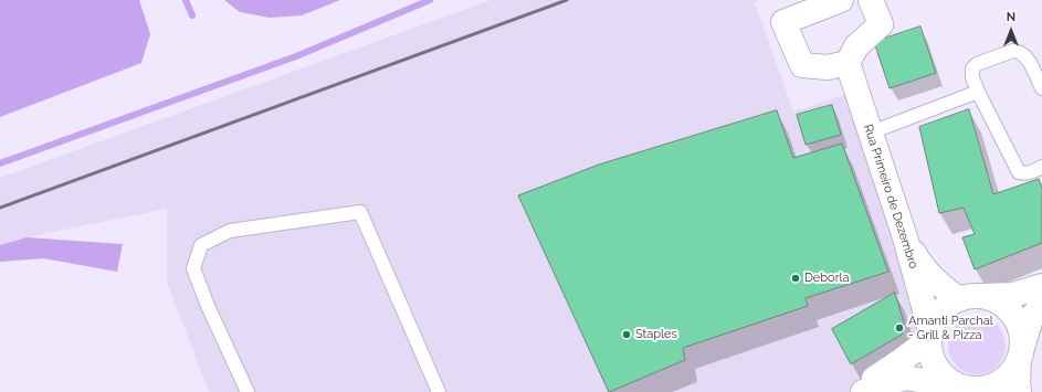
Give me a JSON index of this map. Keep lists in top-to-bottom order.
{
  "streets": {
    "street": ["Rua Primeiro de Dezembro"]
  },
  "places": ["Deborla", "Amanti Parchal - Grill & Pizza", "Staples"],
  "north": "top"
}
